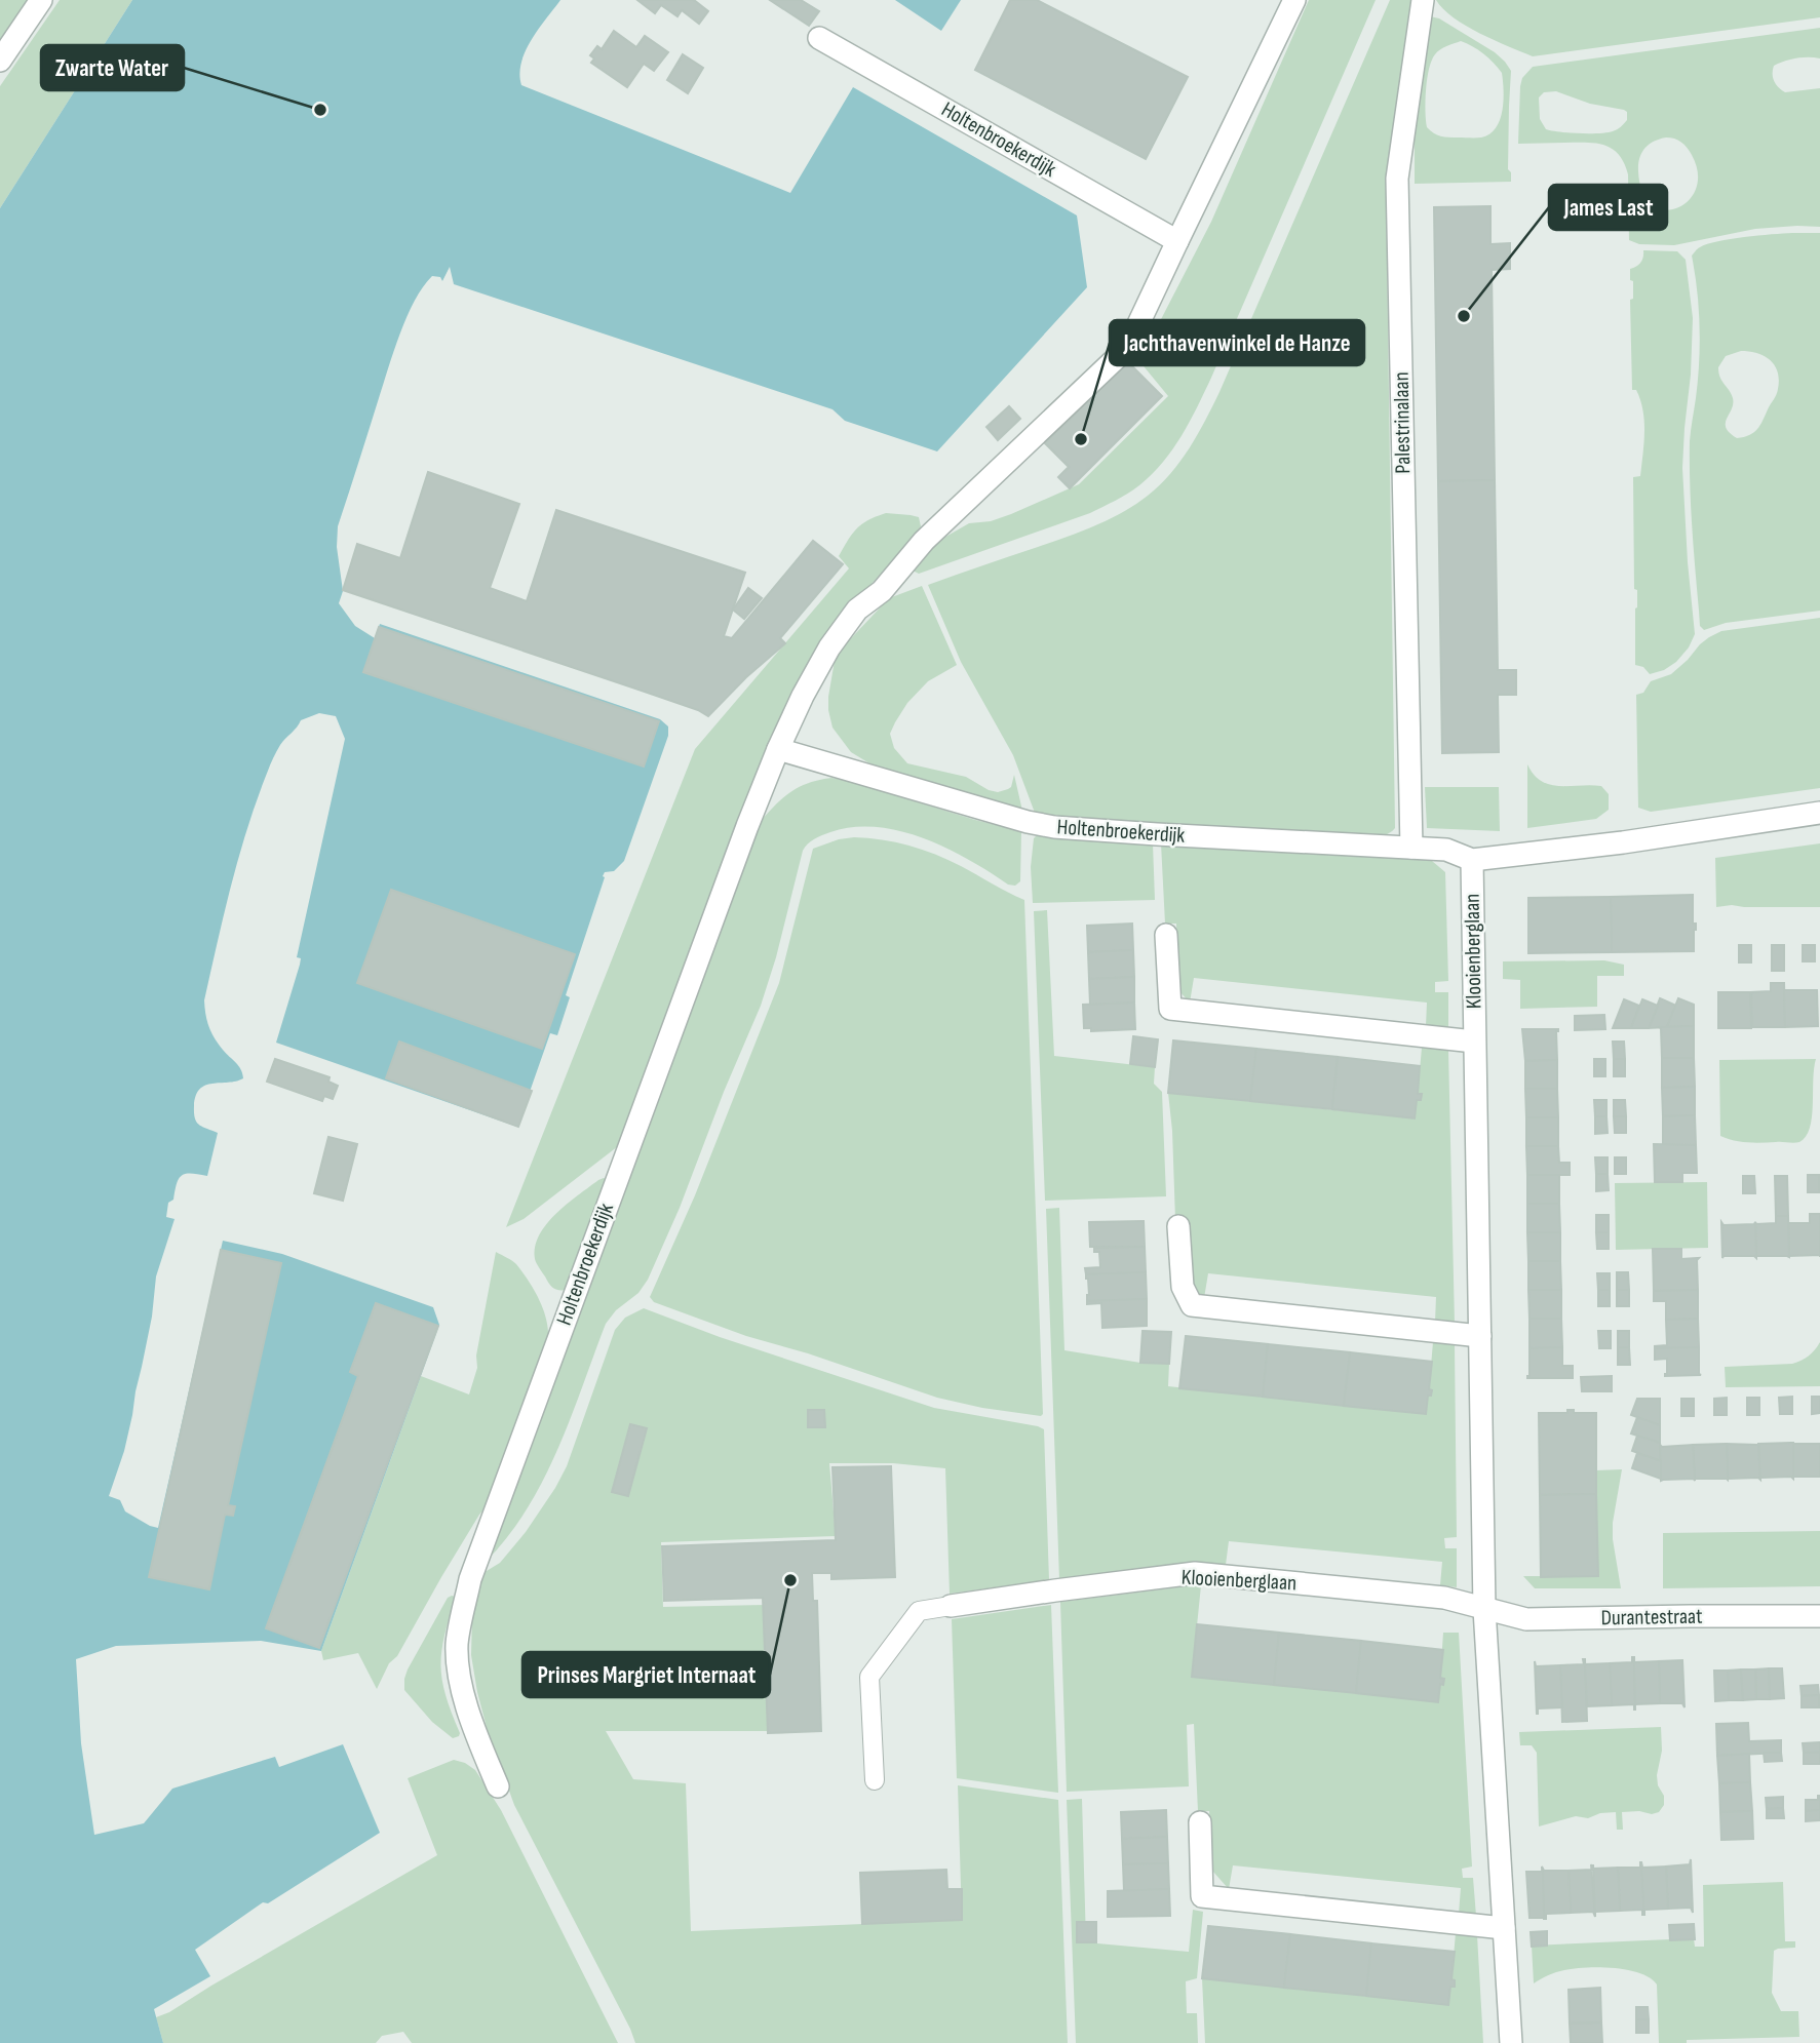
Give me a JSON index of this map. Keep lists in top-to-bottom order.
{
  "streets": {
    "street": [
      "Holtenbroekerdijk",
      "Palestrinalaan",
      "Klooienberglaan",
      "Durantestraat"
    ]
  },
  "crossings": [
    ["Holtenbroekerdijk", "Palestrinalaan"],
    ["Holtenbroekerdijk", "Klooienberglaan"],
    ["Klooienberglaan", "Durantestraat"]
  ],
  "places": [
    "Zwarte Water",
    "James Last",
    "Jachthavenwinkel de Hanze",
    "Prinses Margriet Internaat"
  ]
}
